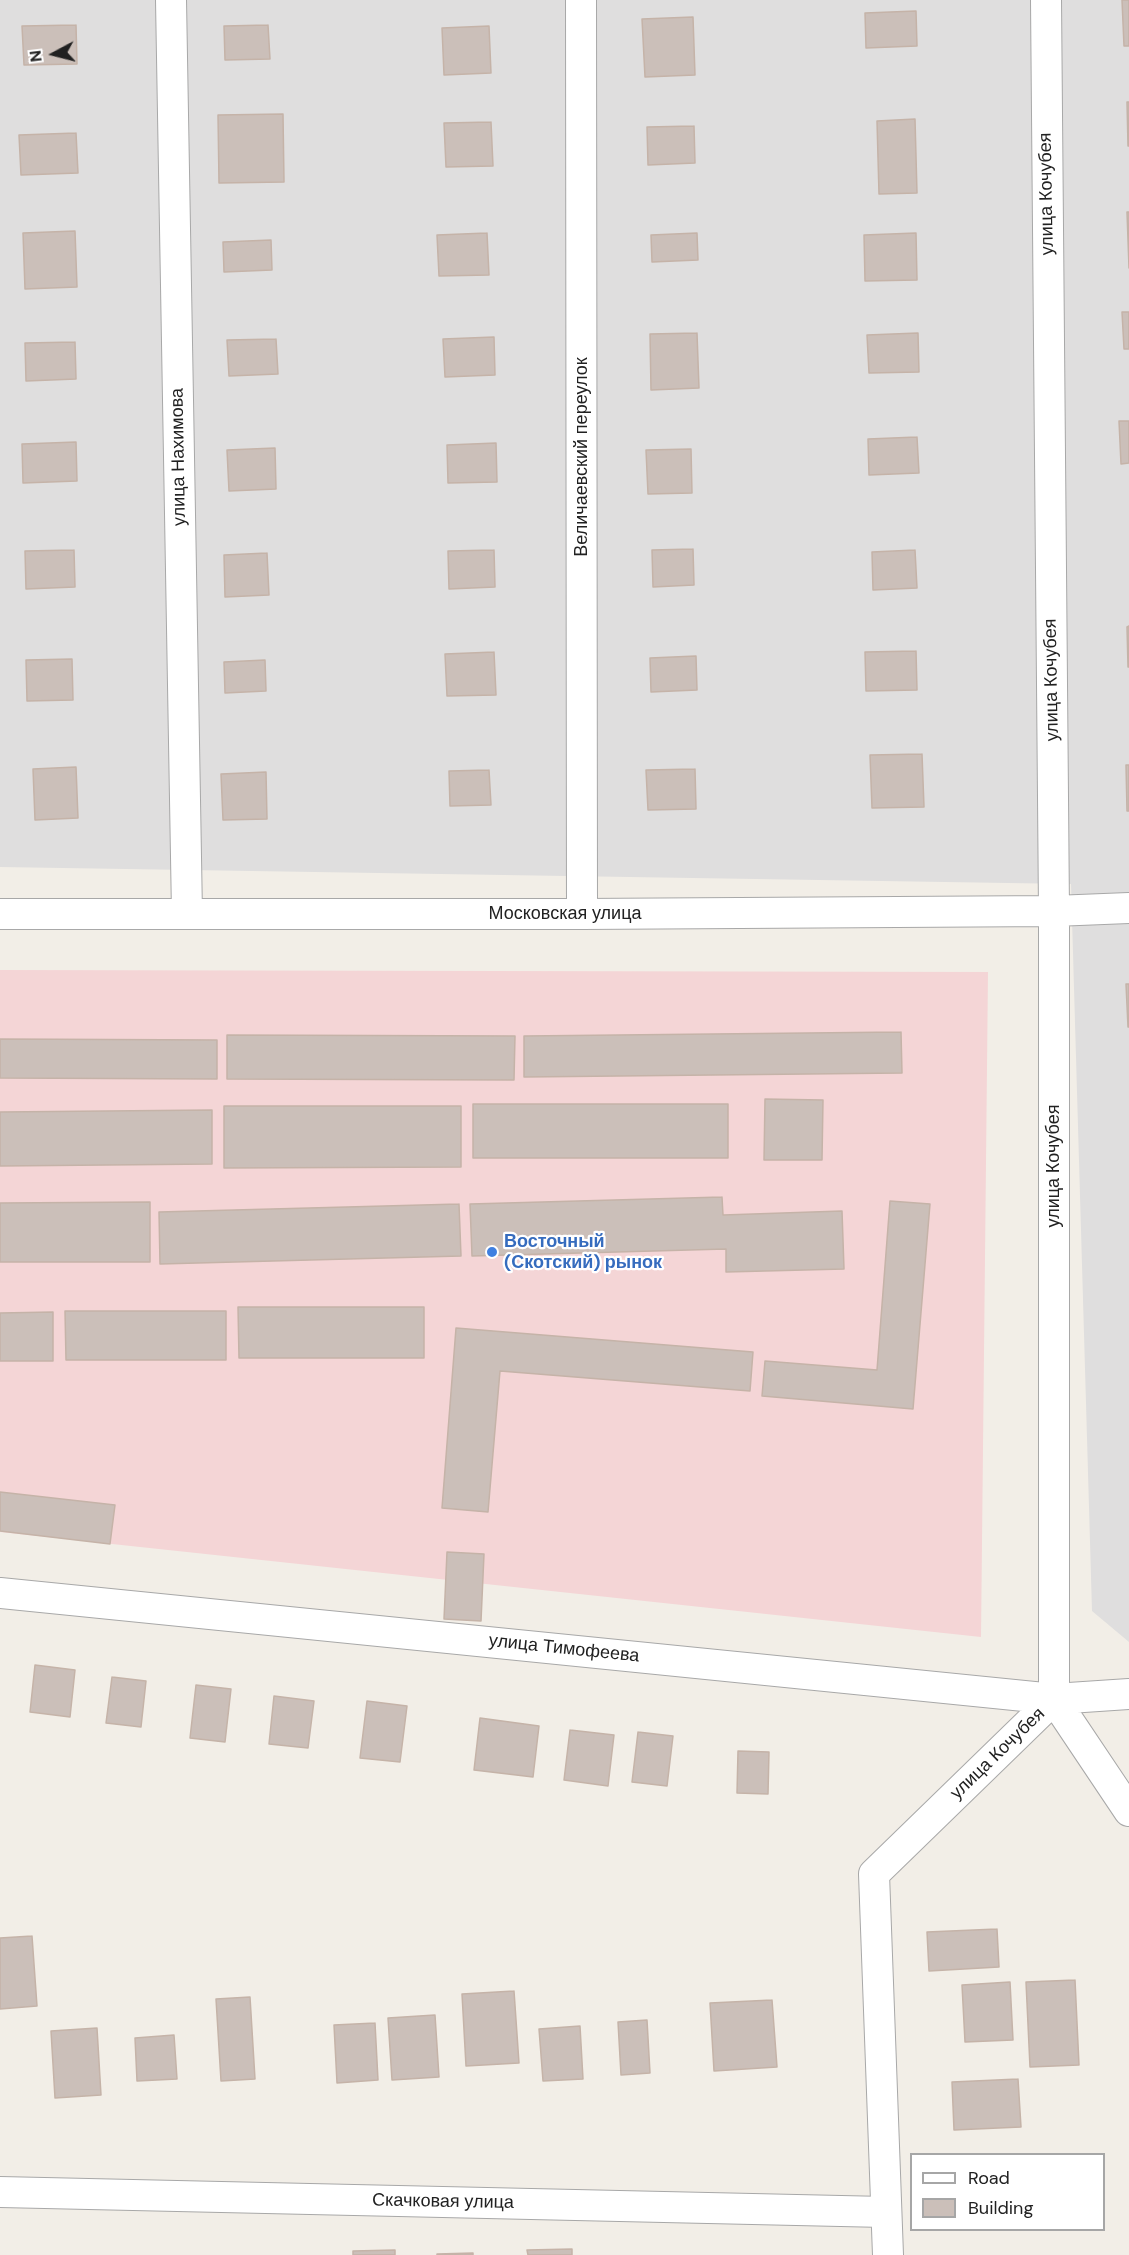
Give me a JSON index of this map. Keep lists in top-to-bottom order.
{
  "streets": {
    "street": [
      "улица Кочубея",
      "улица Нахимова",
      "Величаевский переулок",
      "Московская улица",
      "улица Тимофеева",
      "Скачковая улица"
    ]
  },
  "crossings": [
    ["улица Кочубея", "Московская улица"],
    ["улица Кочубея", "улица Тимофеева"],
    ["улица Кочубея", "Скачковая улица"],
    ["улица Нахимова", "Московская улица"],
    ["Величаевский переулок", "Московская улица"]
  ],
  "places": ["Восточный (Скотский) рынок"],
  "legend": ["Road", "Building"],
  "north": "left"
}
